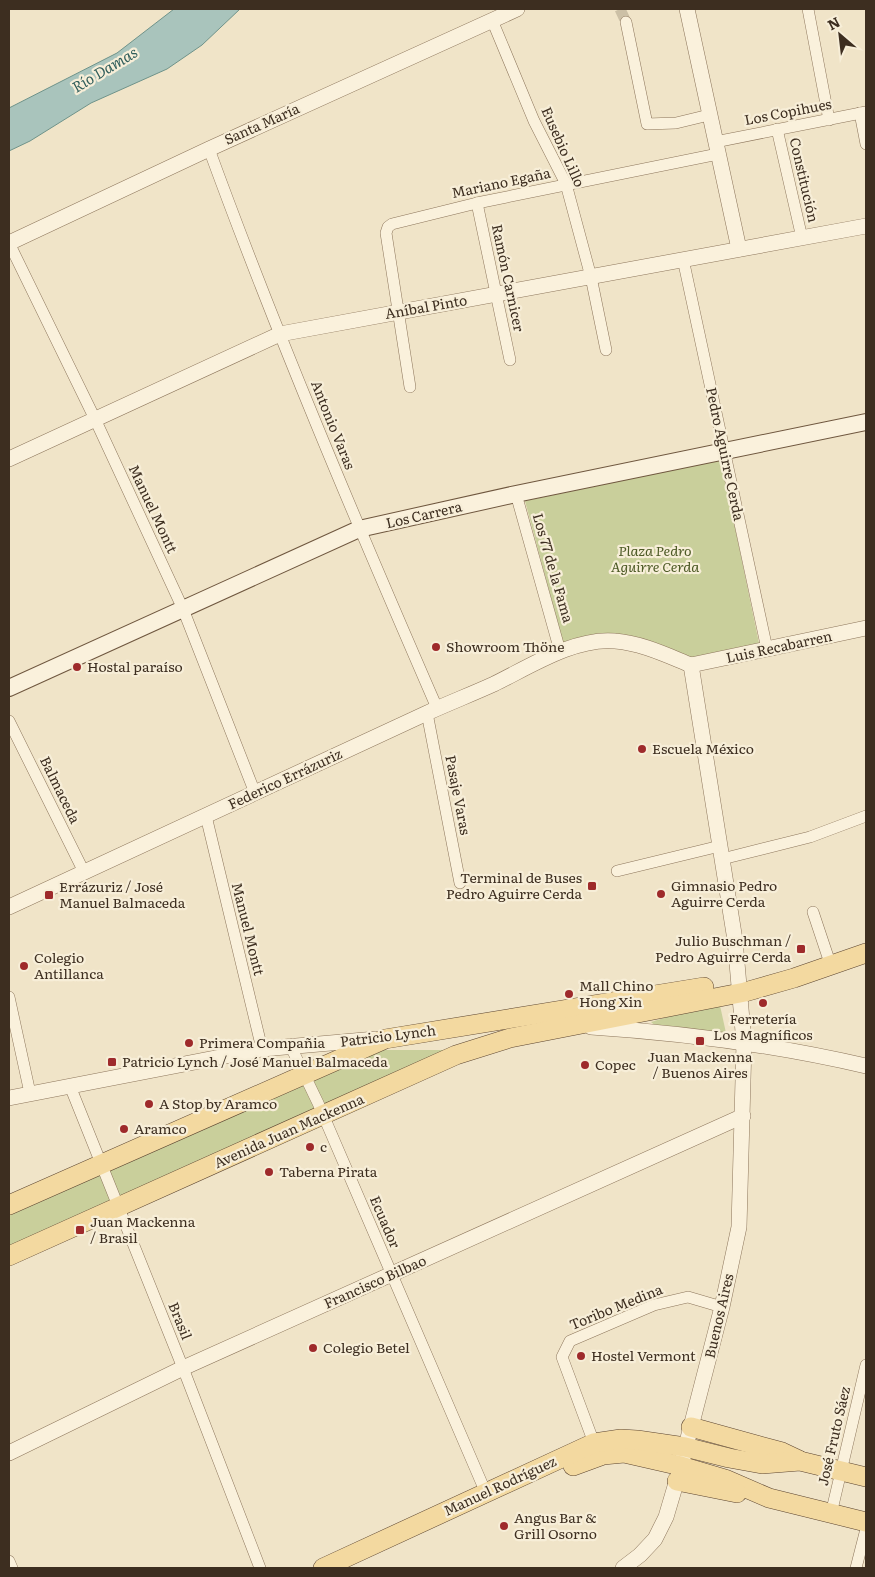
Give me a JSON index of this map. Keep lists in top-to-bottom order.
{
  "streets": {
    "main road": [
      "Los Carrera",
      "Patricio Lynch",
      "Avenida Juan Mackenna",
      "Manuel Rodríguez"
    ],
    "street": [
      "Los Copihues",
      "Santa María",
      "Eusebio Lillo",
      "Constitución",
      "Mariano Egaña",
      "Ramón Carnicer",
      "Aníbal Pinto",
      "Antonio Varas",
      "Pedro Aguirre Cerda",
      "Manuel Montt",
      "Los 77 de la Fama",
      "Luis Recabarren",
      "Federico Errázuriz",
      "Balmaceda",
      "Pasaje Varas",
      "Ecuador",
      "Francisco Bilbao",
      "Toribo Medina",
      "Buenos Aires",
      "Brasil",
      "José Fruto Sáez"
    ]
  },
  "crossings": [
    ["Los Copihues", "Constitución"],
    ["Los Copihues", "Mariano Egaña"],
    ["Santa María", "Eusebio Lillo"],
    ["Santa María", "Antonio Varas"],
    ["Santa María", "Manuel Montt"],
    ["Eusebio Lillo", "Mariano Egaña"],
    ["Eusebio Lillo", "Aníbal Pinto"],
    ["Constitución", "Aníbal Pinto"],
    ["Mariano Egaña", "Ramón Carnicer"],
    ["Mariano Egaña", "Aníbal Pinto"],
    ["Ramón Carnicer", "Aníbal Pinto"],
    ["Aníbal Pinto", "Antonio Varas"],
    ["Aníbal Pinto", "Pedro Aguirre Cerda"],
    ["Aníbal Pinto", "Manuel Montt"],
    ["Antonio Varas", "Los Carrera"],
    ["Antonio Varas", "Federico Errázuriz"],
    ["Antonio Varas", "Pasaje Varas"],
    ["Pedro Aguirre Cerda", "Los Carrera"],
    ["Pedro Aguirre Cerda", "Luis Recabarren"],
    ["Manuel Montt", "Los Carrera"],
    ["Manuel Montt", "Federico Errázuriz"],
    ["Manuel Montt", "Patricio Lynch"],
    ["Los Carrera", "Los 77 de la Fama"],
    ["Los 77 de la Fama", "Federico Errázuriz"],
    ["Luis Recabarren", "Federico Errázuriz"],
    ["Federico Errázuriz", "Balmaceda"],
    ["Federico Errázuriz", "Pasaje Varas"],
    ["Patricio Lynch", "Avenida Juan Mackenna"],
    ["Patricio Lynch", "Ecuador"],
    ["Patricio Lynch", "Buenos Aires"],
    ["Patricio Lynch", "Brasil"],
    ["Avenida Juan Mackenna", "Ecuador"],
    ["Avenida Juan Mackenna", "Buenos Aires"],
    ["Avenida Juan Mackenna", "Brasil"],
    ["Ecuador", "Francisco Bilbao"],
    ["Ecuador", "Manuel Rodríguez"],
    ["Francisco Bilbao", "Buenos Aires"],
    ["Francisco Bilbao", "Brasil"],
    ["Toribo Medina", "Buenos Aires"],
    ["Toribo Medina", "Manuel Rodríguez"],
    ["Buenos Aires", "Manuel Rodríguez"],
    ["José Fruto Sáez", "Manuel Rodríguez"]
  ],
  "water": ["Río Damas"],
  "parks": ["Plaza Pedro Aguirre Cerda"],
  "places": {
    "other": [
      "Showroom Thöne",
      "Hostal paraíso",
      "Escuela México",
      "Gimnasio Pedro Aguirre Cerda",
      "Colegio Antillanca",
      "Mall Chino Hong Xin",
      "Ferretería Los Magníficos",
      "Primera Compañia",
      "Copec",
      "A Stop by Aramco",
      "Aramco",
      "c",
      "Taberna Pirata",
      "Colegio Betel",
      "Hostel Vermont",
      "Angus Bar & Grill Osorno"
    ],
    "transit": [
      "Terminal de Buses Pedro Aguirre Cerda",
      "Errázuriz / José Manuel Balmaceda",
      "Julio Buschman / Pedro Aguirre Cerda",
      "Juan Mackenna / Buenos Aires",
      "Patricio Lynch / José Manuel Balmaceda",
      "Juan Mackenna / Brasil"
    ]
  },
  "north": "top left"
}
